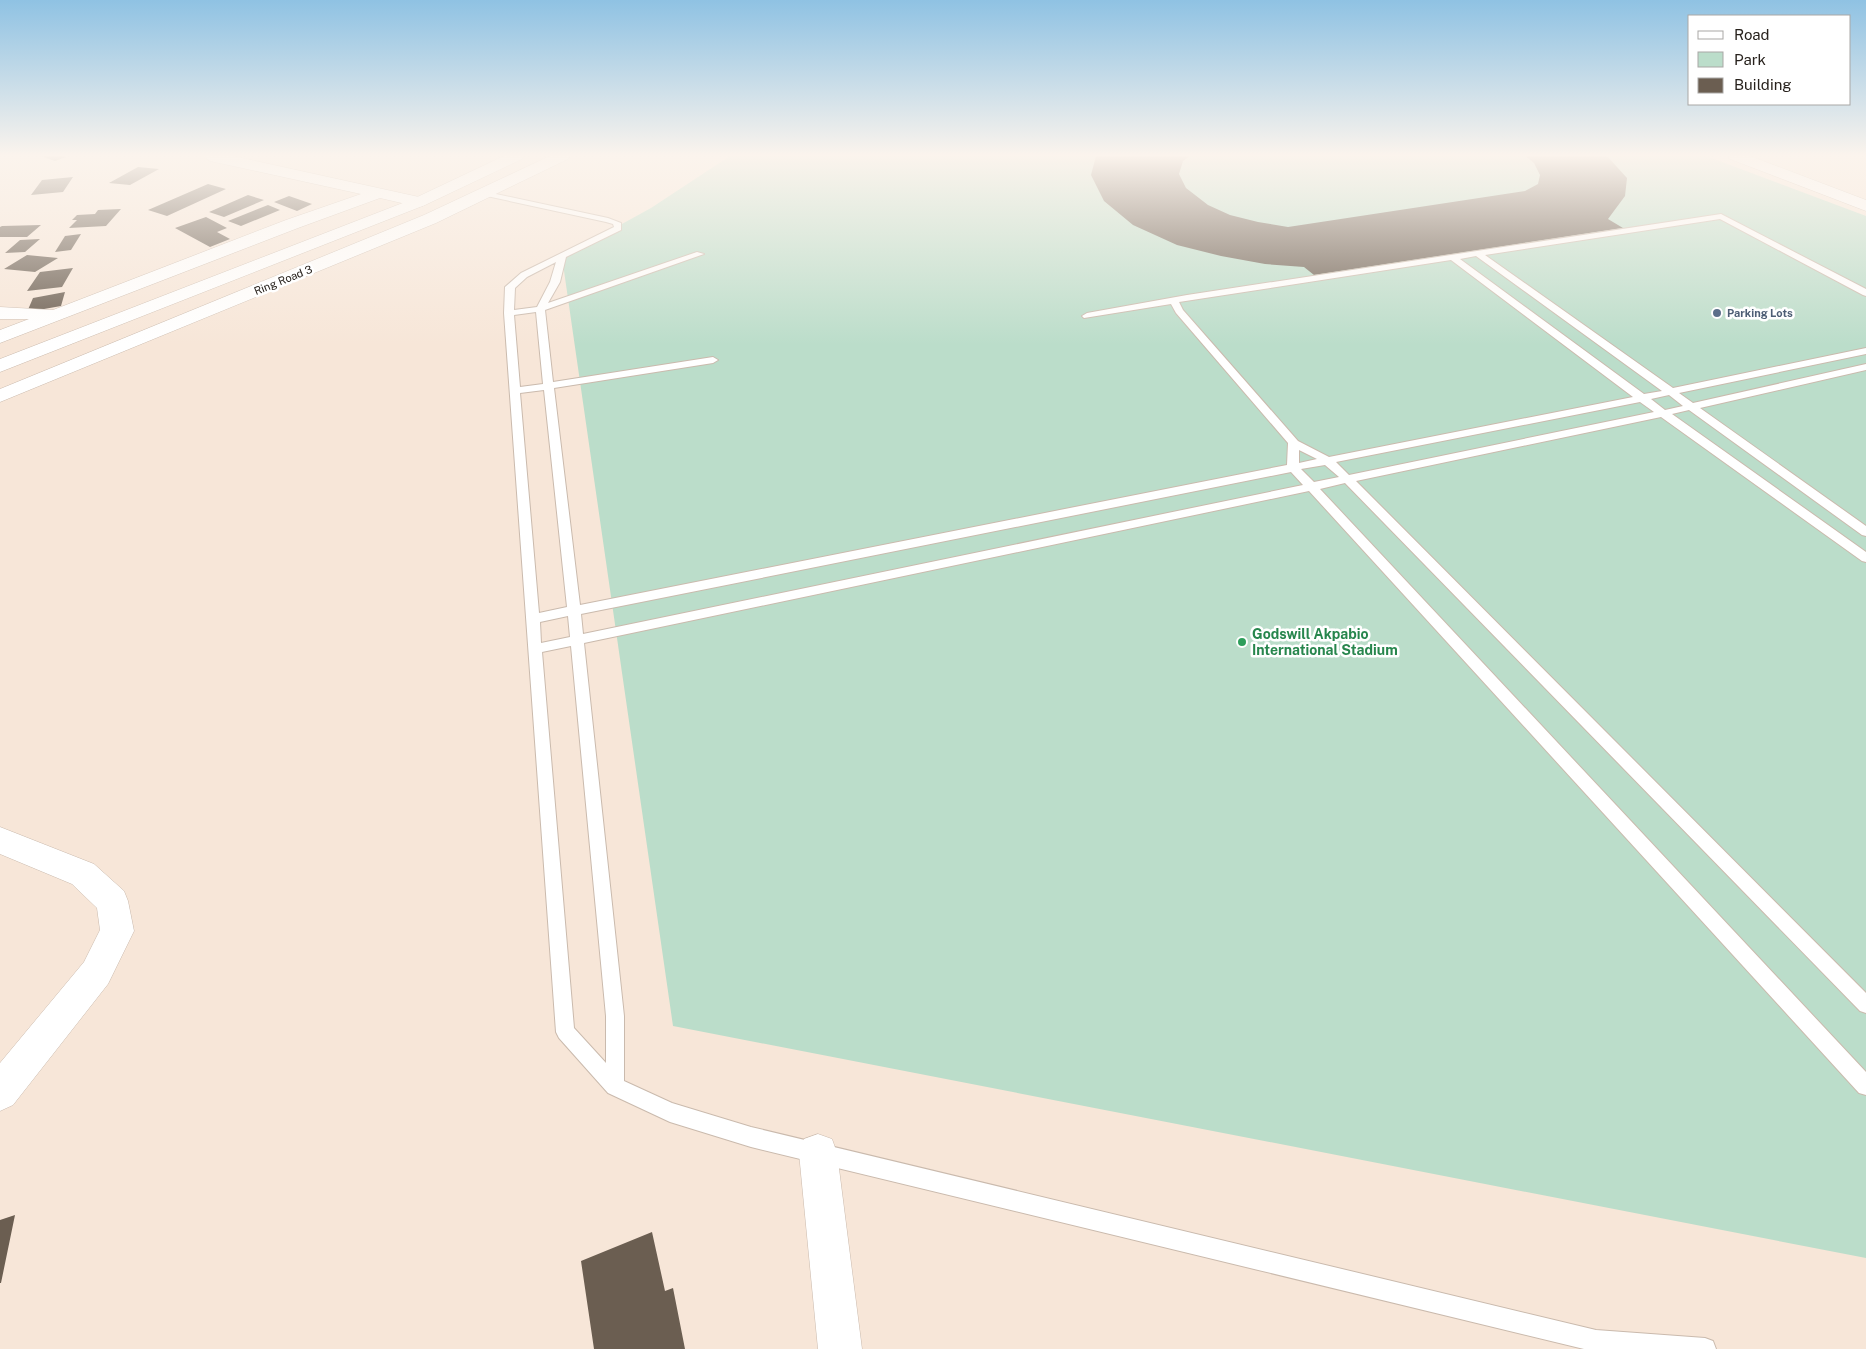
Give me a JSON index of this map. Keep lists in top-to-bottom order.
{
  "streets": {
    "street": ["Ring Road 3"]
  },
  "places": ["Parking Lots", "Godswill Akpabio International Stadium"],
  "legend": ["Road", "Park", "Building"]
}
